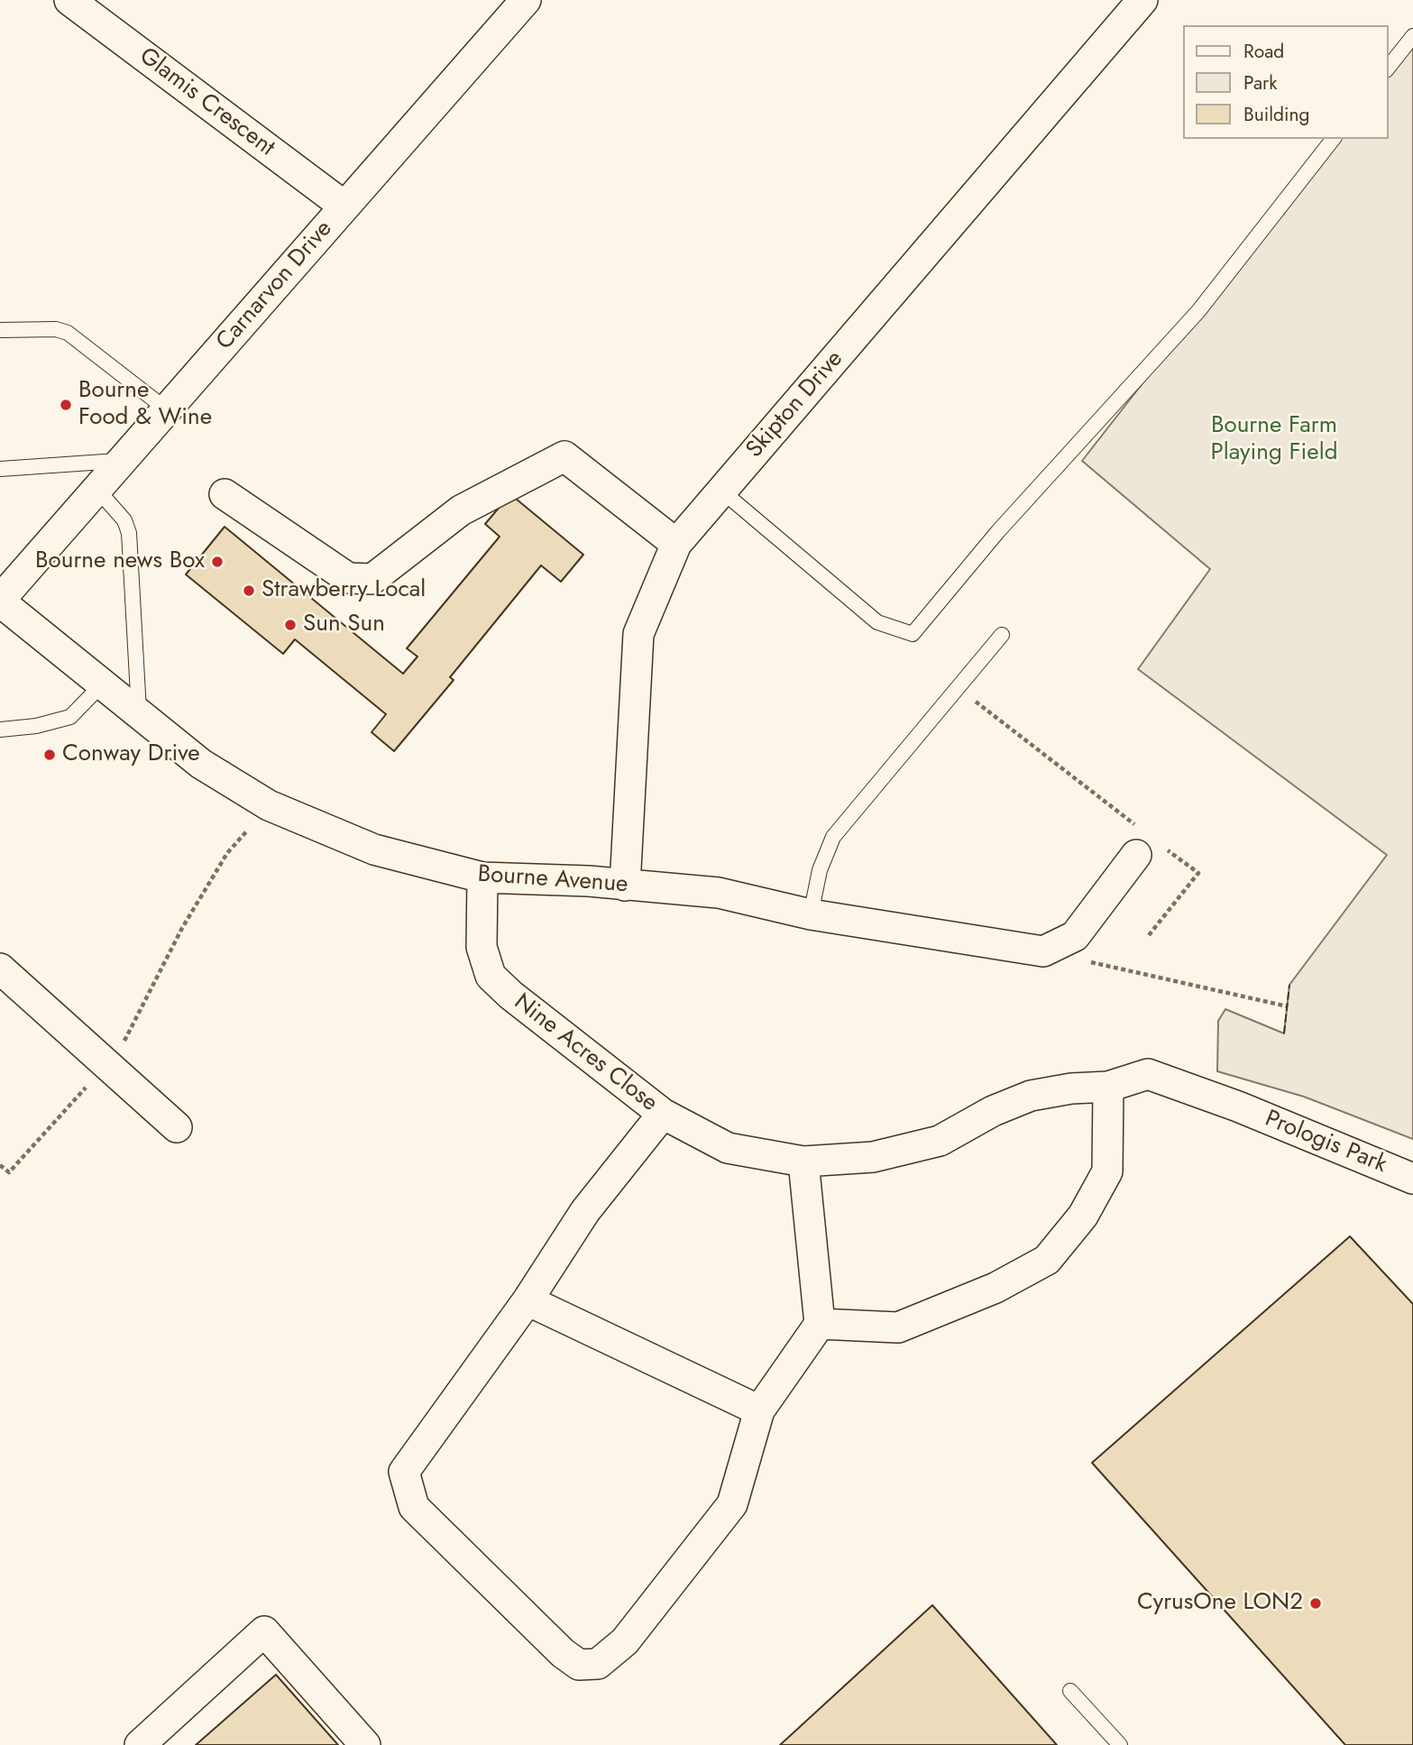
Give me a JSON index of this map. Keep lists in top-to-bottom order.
{
  "streets": {
    "street": [
      "Glamis Crescent",
      "Carnarvon Drive",
      "Skipton Drive",
      "Bourne Avenue",
      "Nine Acres Close",
      "Prologis Park"
    ]
  },
  "crossings": [
    ["Glamis Crescent", "Carnarvon Drive"],
    ["Carnarvon Drive", "Bourne Avenue"],
    ["Skipton Drive", "Bourne Avenue"],
    ["Bourne Avenue", "Nine Acres Close"],
    ["Nine Acres Close", "Prologis Park"]
  ],
  "parks": ["Bourne Farm Playing Field"],
  "places": [
    "Bourne Food & Wine",
    "Bourne news Box",
    "Strawberry Local",
    "Sun Sun",
    "Conway Drive",
    "CyrusOne LON2"
  ],
  "legend": ["Road", "Park", "Building"]
}
